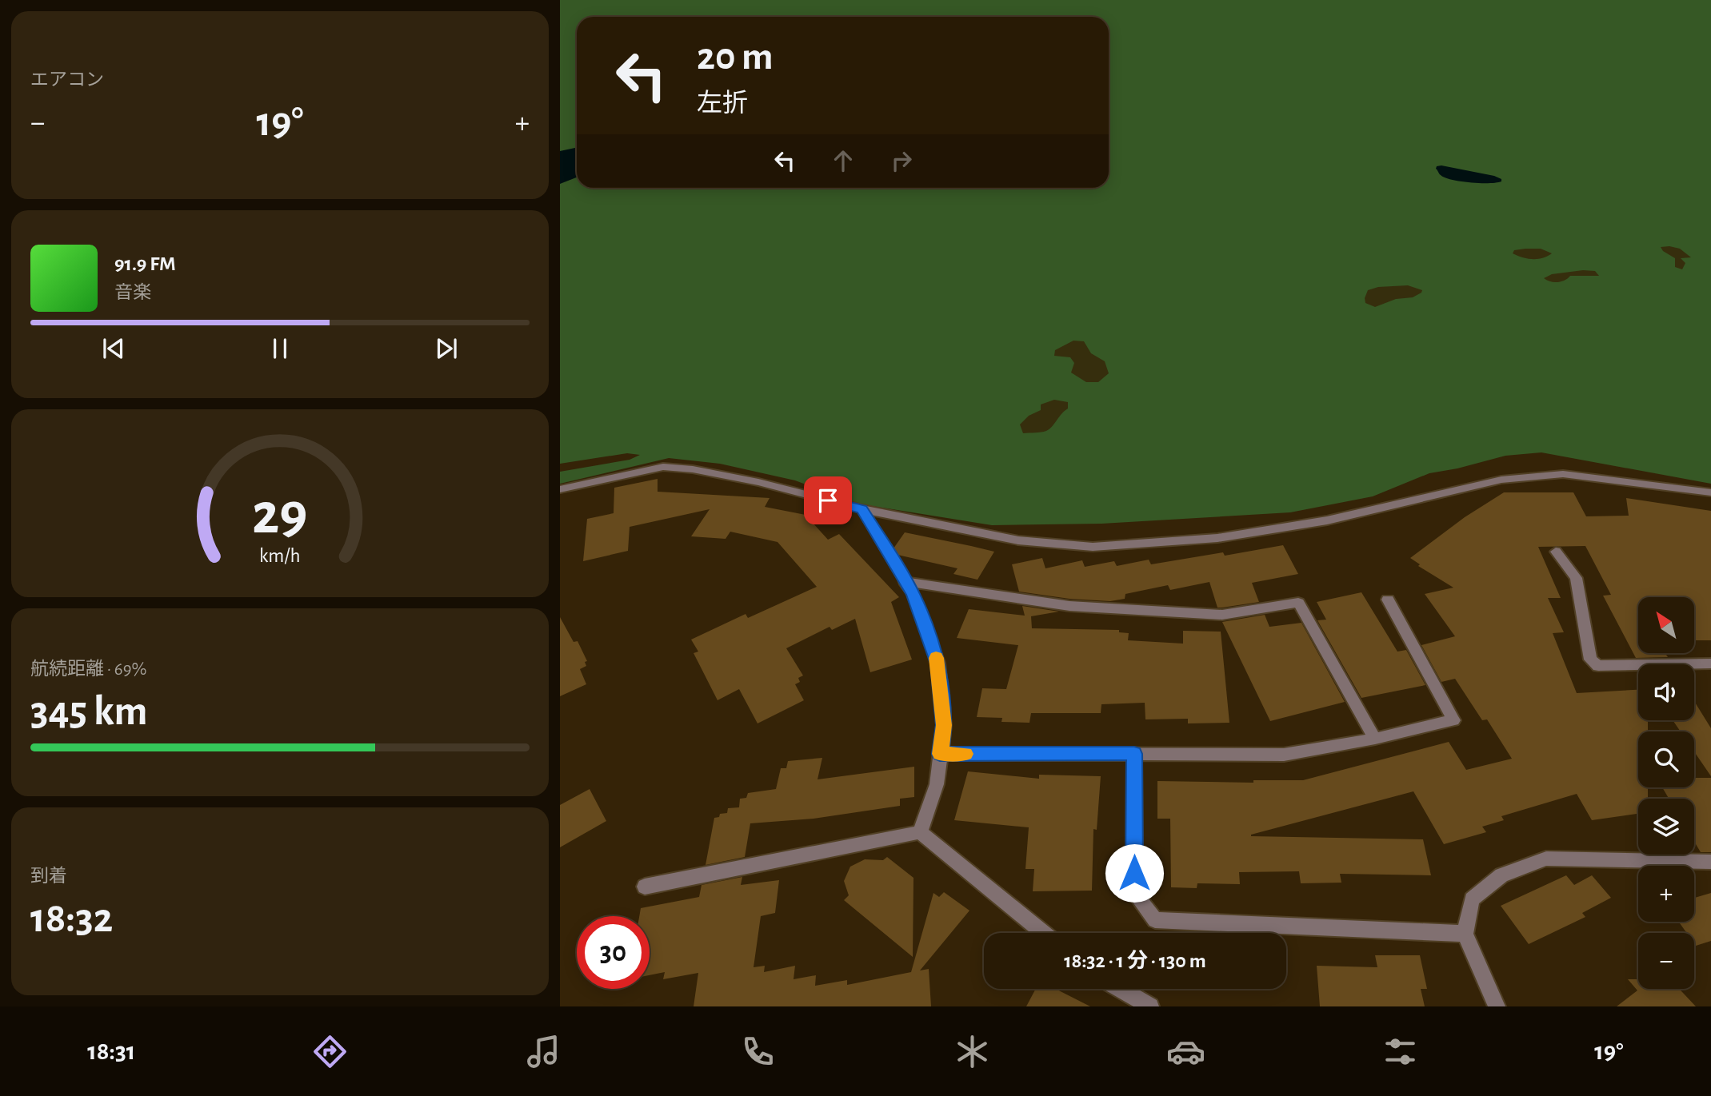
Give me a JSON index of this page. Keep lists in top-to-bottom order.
{
  "north": "top left",
  "page": {
    "tile": [
      "エアコン",
      ["航続距離 · 69%", "345 km"],
      ["到着", "18:32"]
    ],
    "turn": ["20 m", "左折"],
    "heat": ["−", "19°", "+"],
    "song": ["91.9 FM", "音楽"],
    "map_buttons": ["+", "−"],
    "limit": "30",
    "trip": "18:32 · 1 分 · 130 m",
    "tabs": ["18:31", "19°"],
    "gauge": ["29", "km/h"]
  }
}
